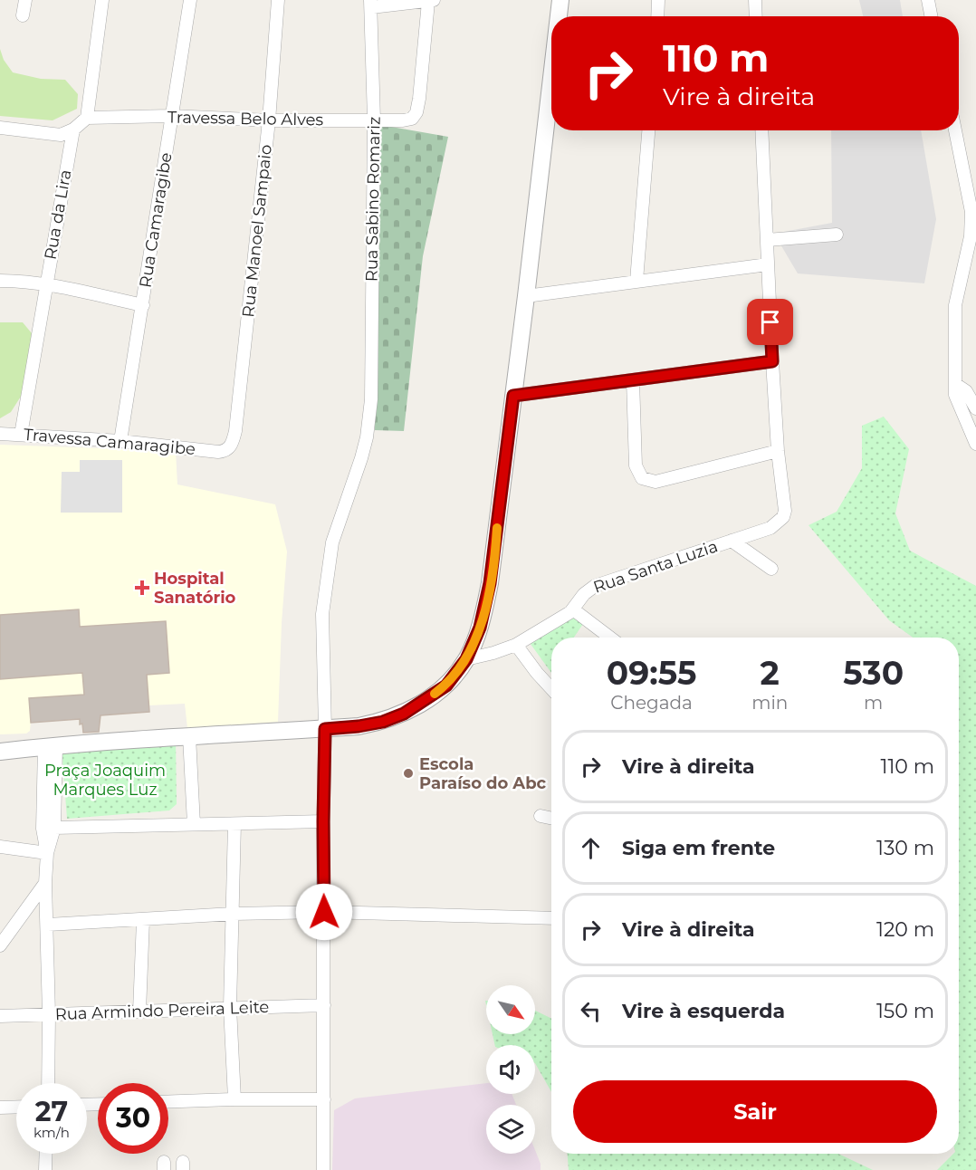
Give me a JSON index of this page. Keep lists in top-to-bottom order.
{
  "streets": {
    "street": [
      "Travessa Belo Alves",
      "Rua Sabino Romariz",
      "Rua da Lira",
      "Rua Camaragibe",
      "Rua Manoel Sampaio",
      "Travessa Camaragibe",
      "Rua Santa Luzia",
      "Rua Armindo Pereira Leite"
    ]
  },
  "crossings": [
    ["Travessa Belo Alves", "Rua Sabino Romariz"],
    ["Travessa Belo Alves", "Rua Camaragibe"],
    ["Travessa Belo Alves", "Rua Manoel Sampaio"],
    ["Rua Sabino Romariz", "Rua Armindo Pereira Leite"],
    ["Rua da Lira", "Travessa Camaragibe"],
    ["Rua Camaragibe", "Travessa Camaragibe"],
    ["Rua Manoel Sampaio", "Travessa Camaragibe"]
  ],
  "parks": ["Praça Joaquim Marques Luz"],
  "places": {
    "health": ["Hospital Sanatório"],
    "other": ["Escola Paraíso do Abc"]
  },
  "north": "bottom right",
  "page": {
    "turn": ["110 m", "Vire à direita"],
    "eta": [
      "09:55",
      "Chegada",
      "2",
      "min",
      "530",
      "m"
    ],
    "list": [
      {
        "name": "Vire à direita",
        "value": "110 m"
      },
      {
        "name": "Siga em frente",
        "value": "130 m"
      },
      {
        "name": "Vire à direita",
        "value": "120 m"
      },
      {
        "name": "Vire à esquerda",
        "value": "150 m"
      }
    ],
    "buttons": "Sair",
    "speed": "27 km/h",
    "limit": "30"
  }
}
